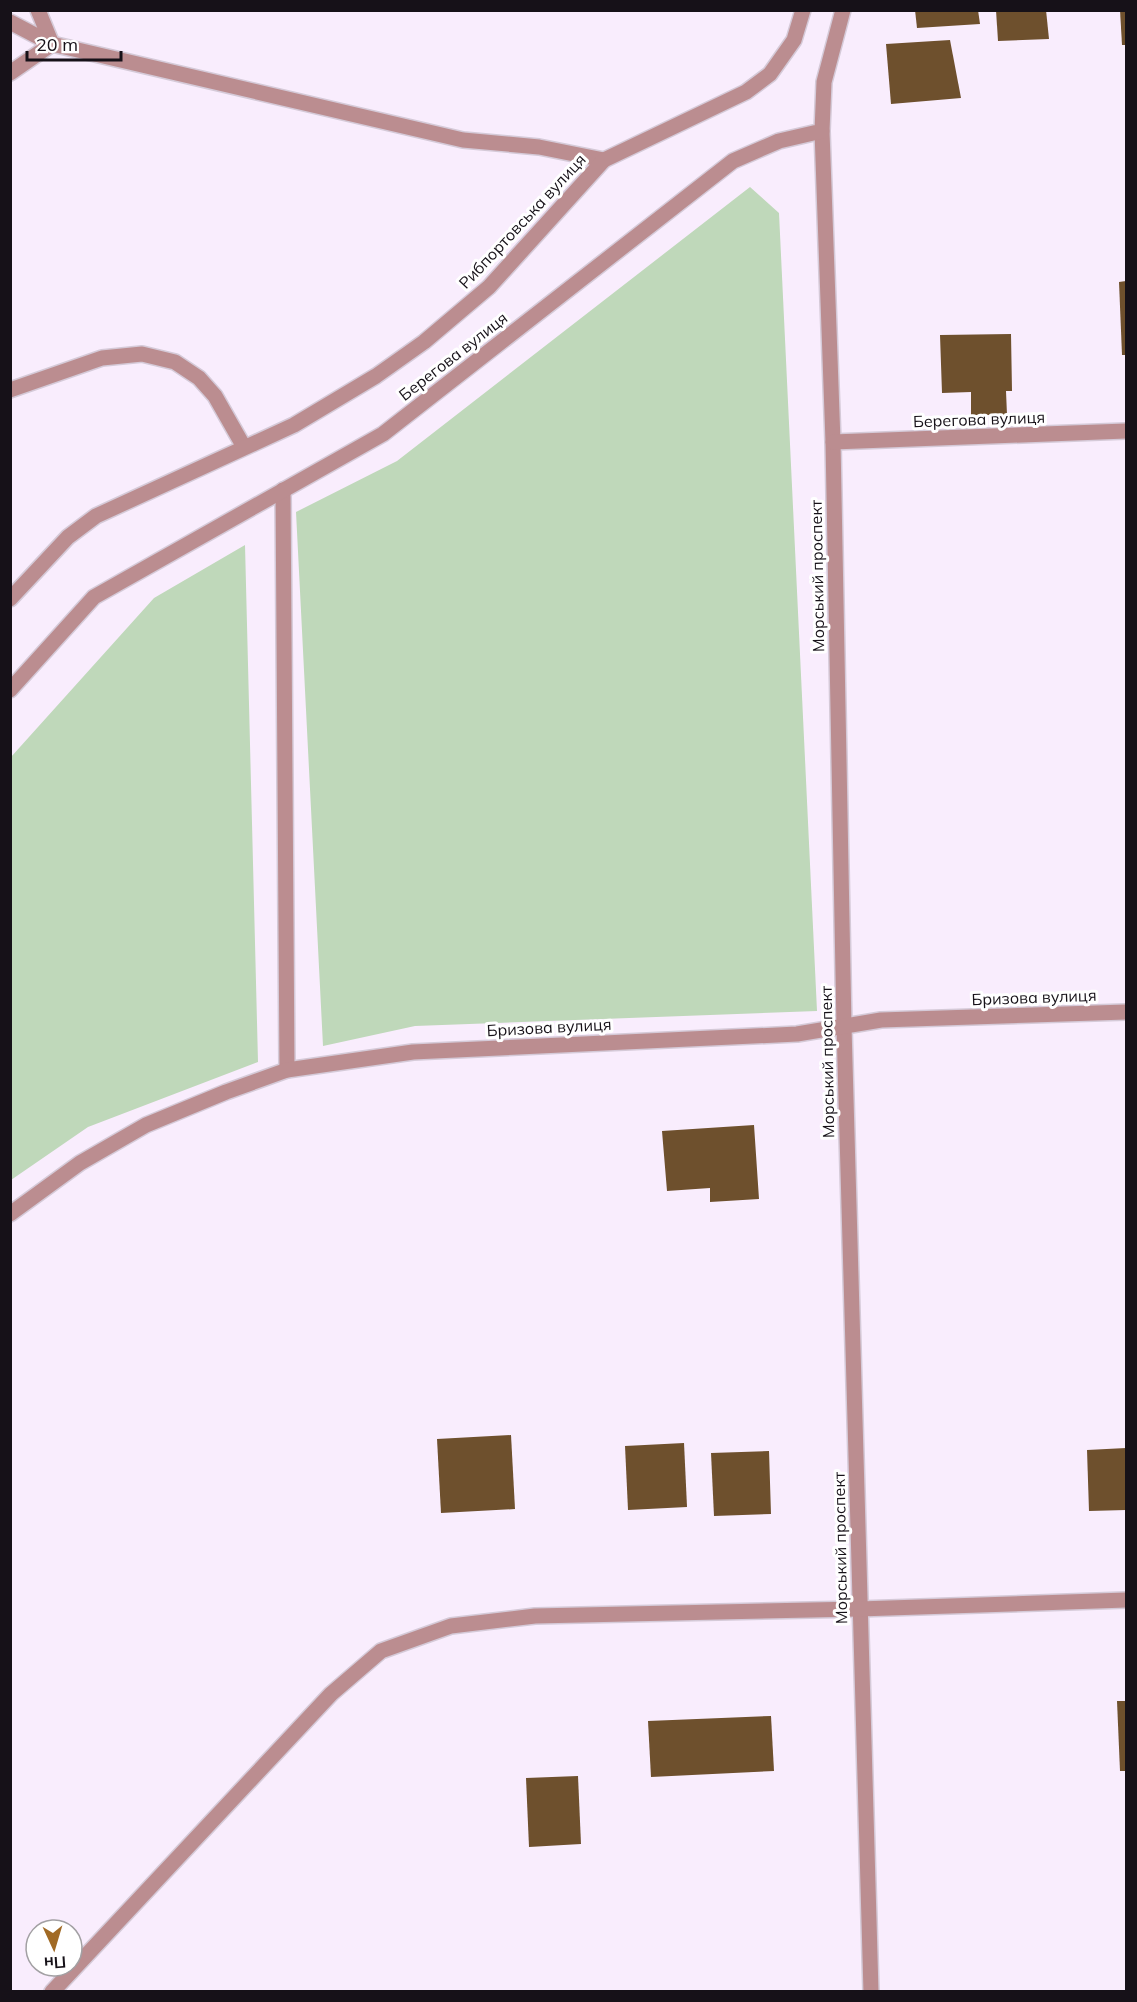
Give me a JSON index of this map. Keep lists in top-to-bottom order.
{
  "streets": {
    "street": [
      "Рибпортовська вулиця",
      "Берегова вулиця",
      "Морський проспект",
      "Бризова вулиця"
    ]
  },
  "crossings": [
    ["Берегова вулиця", "Морський проспект"],
    ["Морський проспект", "Бризова вулиця"]
  ],
  "scale_bar": "20 m",
  "north": "bottom"
}
